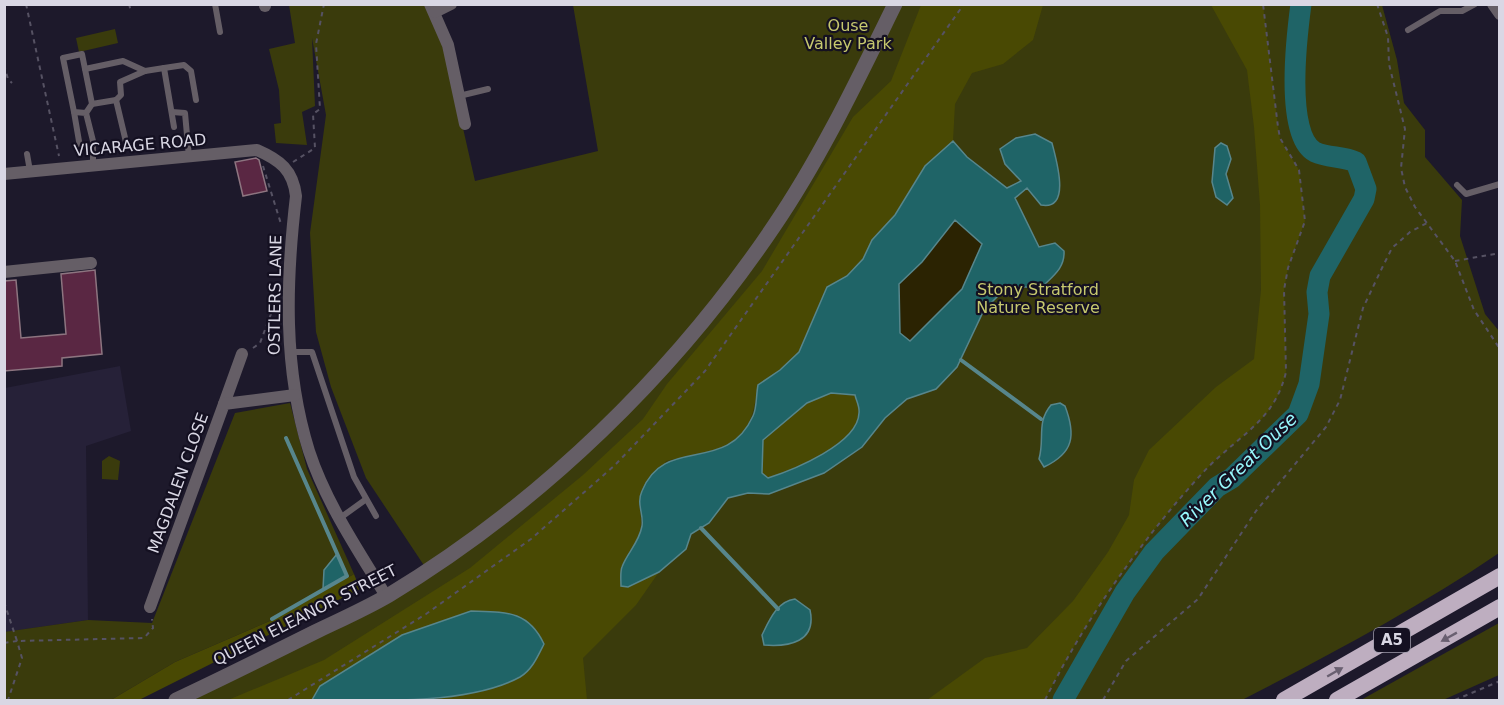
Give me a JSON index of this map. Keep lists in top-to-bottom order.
{
  "streets": {
    "highway": ["A5"],
    "street": [
      "VICARAGE ROAD",
      "OSTLERS LANE",
      "MAGDALEN CLOSE",
      "QUEEN ELEANOR STREET"
    ]
  },
  "crossings": [
    ["VICARAGE ROAD", "OSTLERS LANE"],
    ["OSTLERS LANE", "MAGDALEN CLOSE"],
    ["OSTLERS LANE", "QUEEN ELEANOR STREET"]
  ],
  "water": ["River Great Ouse"],
  "parks": ["Ouse Valley Park", "Stony Stratford Nature Reserve"]
}
